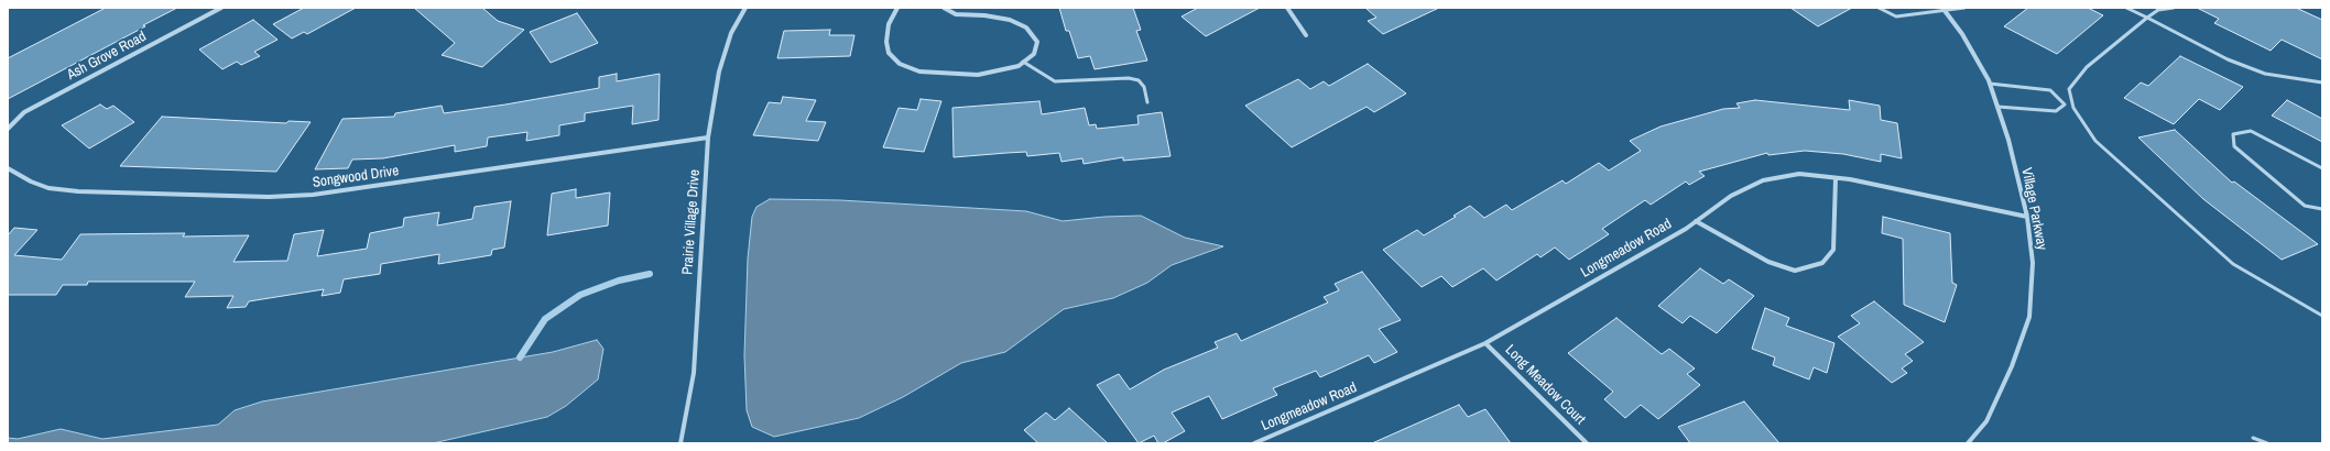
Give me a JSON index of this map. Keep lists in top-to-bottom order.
{
  "streets": {
    "street": [
      "Ash Grove Road",
      "Songwood Drive",
      "Village Parkway",
      "Prairie Village Drive",
      "Longmeadow Road",
      "Long Meadow Court"
    ]
  },
  "crossings": [
    ["Songwood Drive", "Prairie Village Drive"],
    ["Village Parkway", "Longmeadow Road"],
    ["Longmeadow Road", "Long Meadow Court"]
  ]
}
